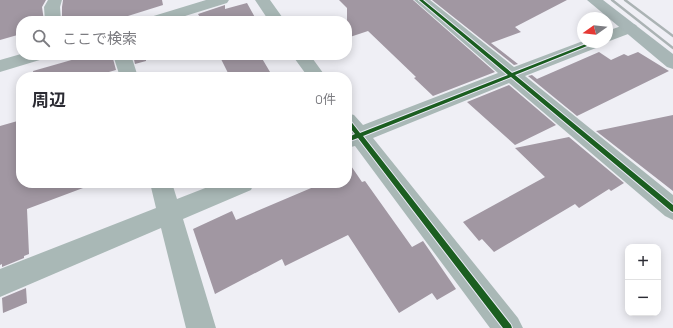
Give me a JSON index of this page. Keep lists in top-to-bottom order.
{
  "north": "left",
  "page": {
    "search": "ここで検索",
    "heading": ["周辺", "0件"],
    "map_buttons": ["+", "−"]
  }
}
